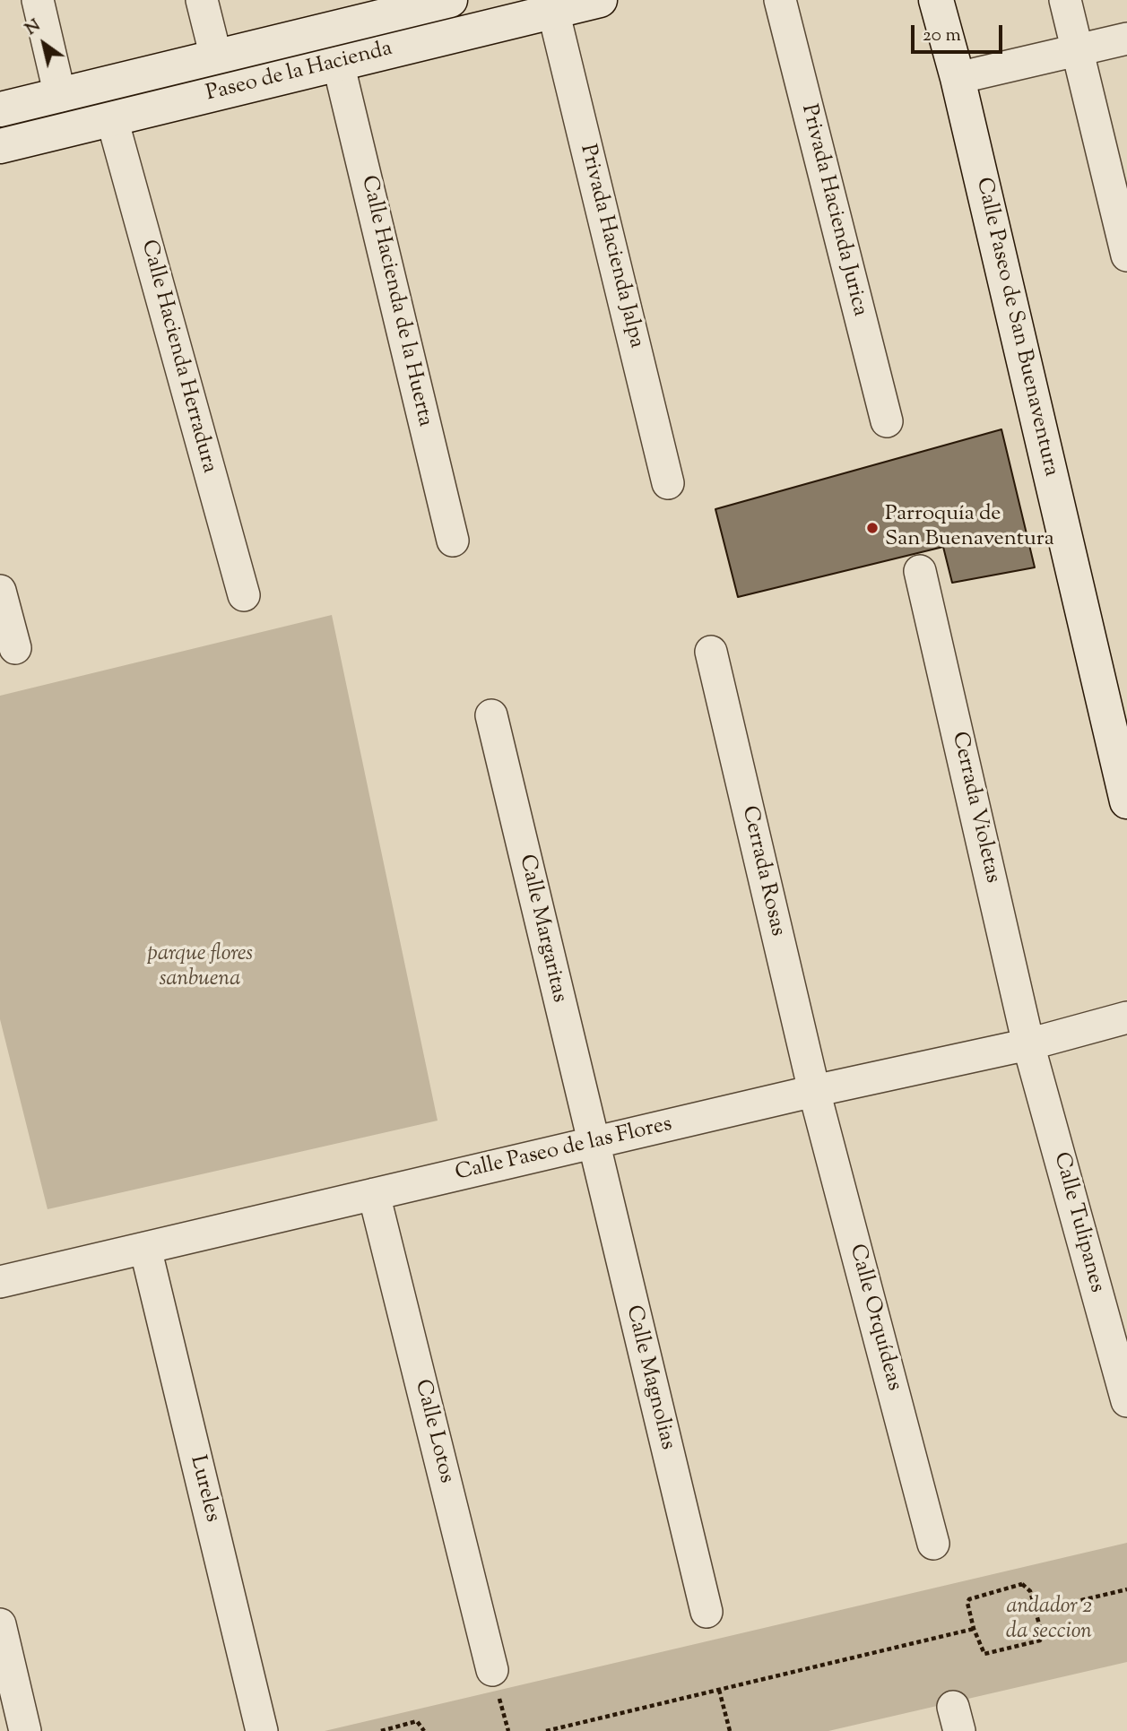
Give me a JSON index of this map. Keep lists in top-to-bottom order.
{
  "streets": {
    "main road": ["Paseo de la Hacienda", "Calle Paseo de San Buenaventura"],
    "street": [
      "Privada Hacienda Jurica",
      "Privada Hacienda Jalpa",
      "Calle Hacienda de la Huerta",
      "Calle Hacienda Herradura",
      "Cerrada Violetas",
      "Cerrada Rosas",
      "Calle Margaritas",
      "Calle Paseo de las Flores",
      "Calle Tulipanes",
      "Calle Orquídeas",
      "Calle Magnolias",
      "Calle Lotos",
      "Lureles"
    ]
  },
  "crossings": [
    ["Paseo de la Hacienda", "Privada Hacienda Jalpa"],
    ["Paseo de la Hacienda", "Calle Hacienda de la Huerta"],
    ["Paseo de la Hacienda", "Calle Hacienda Herradura"],
    ["Cerrada Violetas", "Calle Paseo de las Flores"],
    ["Cerrada Violetas", "Calle Tulipanes"],
    ["Cerrada Rosas", "Calle Paseo de las Flores"],
    ["Cerrada Rosas", "Calle Orquídeas"],
    ["Calle Margaritas", "Calle Paseo de las Flores"],
    ["Calle Margaritas", "Calle Magnolias"],
    ["Calle Paseo de las Flores", "Calle Tulipanes"],
    ["Calle Paseo de las Flores", "Calle Orquídeas"],
    ["Calle Paseo de las Flores", "Calle Magnolias"],
    ["Calle Paseo de las Flores", "Calle Lotos"],
    ["Calle Paseo de las Flores", "Lureles"]
  ],
  "parks": ["parque flores sanbuena", "andador 2 da seccion"],
  "places": ["Parroquía de San Buenaventura"],
  "scale_bar": "20 m",
  "north": "top left"
}
